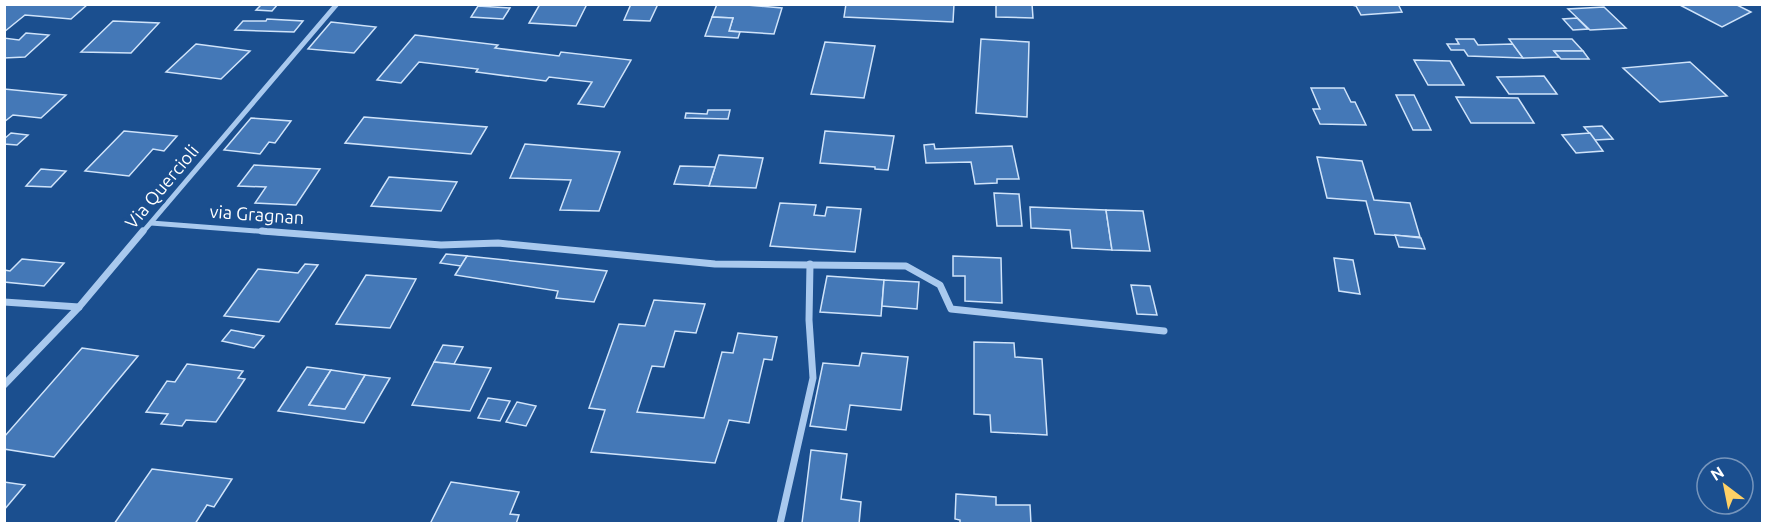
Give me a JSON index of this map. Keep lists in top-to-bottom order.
{
  "streets": {
    "street": ["Via Quercioli", "via Gragnan"]
  },
  "crossings": [
    ["Via Quercioli", "via Gragnan"]
  ],
  "north": "top left"
}
